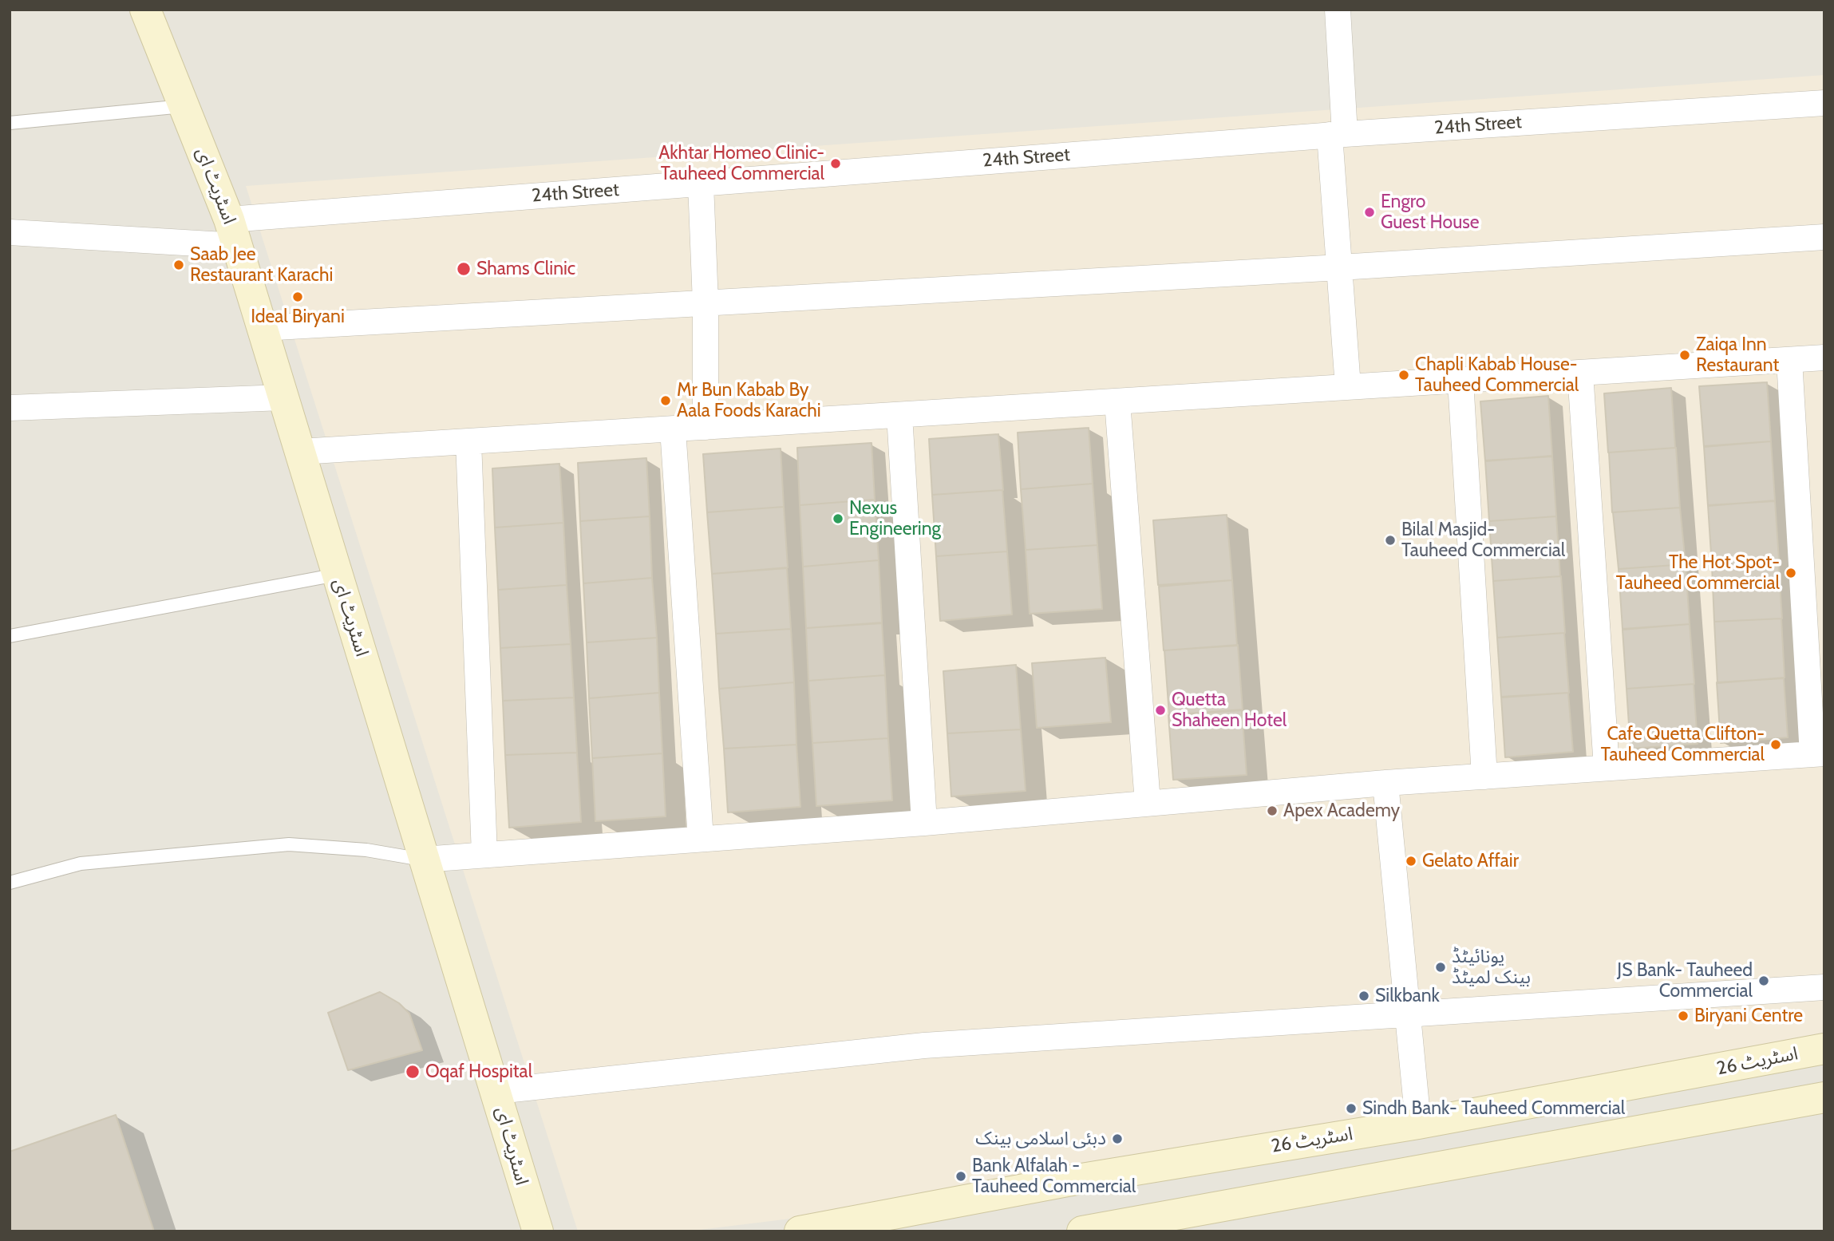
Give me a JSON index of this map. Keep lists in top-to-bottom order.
{
  "streets": {
    "main road": ["اسٹریٹ ای", "اسٹریٹ 26"],
    "street": ["24th Street"]
  },
  "crossings": [
    ["24th Street", "اسٹریٹ ای"]
  ],
  "places": [
    "Akhtar Homeo Clinic- Tauheed Commercial",
    "Engro Guest House",
    "Saab Jee Restaurant Karachi",
    "Shams Clinic",
    "Ideal Biryani",
    "Zaiqa Inn Restaurant",
    "Chapli Kabab House- Tauheed Commercial",
    "Mr Bun Kabab By Aala Foods Karachi",
    "Nexus Engineering",
    "Bilal Masjid- Tauheed Commercial",
    "The Hot Spot- Tauheed Commercial",
    "Quetta Shaheen Hotel",
    "Cafe Quetta Clifton- Tauheed Commercial",
    "Apex Academy",
    "Gelato Affair",
    "یونائیٹڈ بینک لمیٹڈ",
    "JS Bank- Tauheed Commercial",
    "Silkbank",
    "Biryani Centre",
    "Oqaf Hospital",
    "Sindh Bank- Tauheed Commercial",
    "دبئی اسلامی بینک",
    "Bank Alfalah - Tauheed Commercial"
  ]
}
